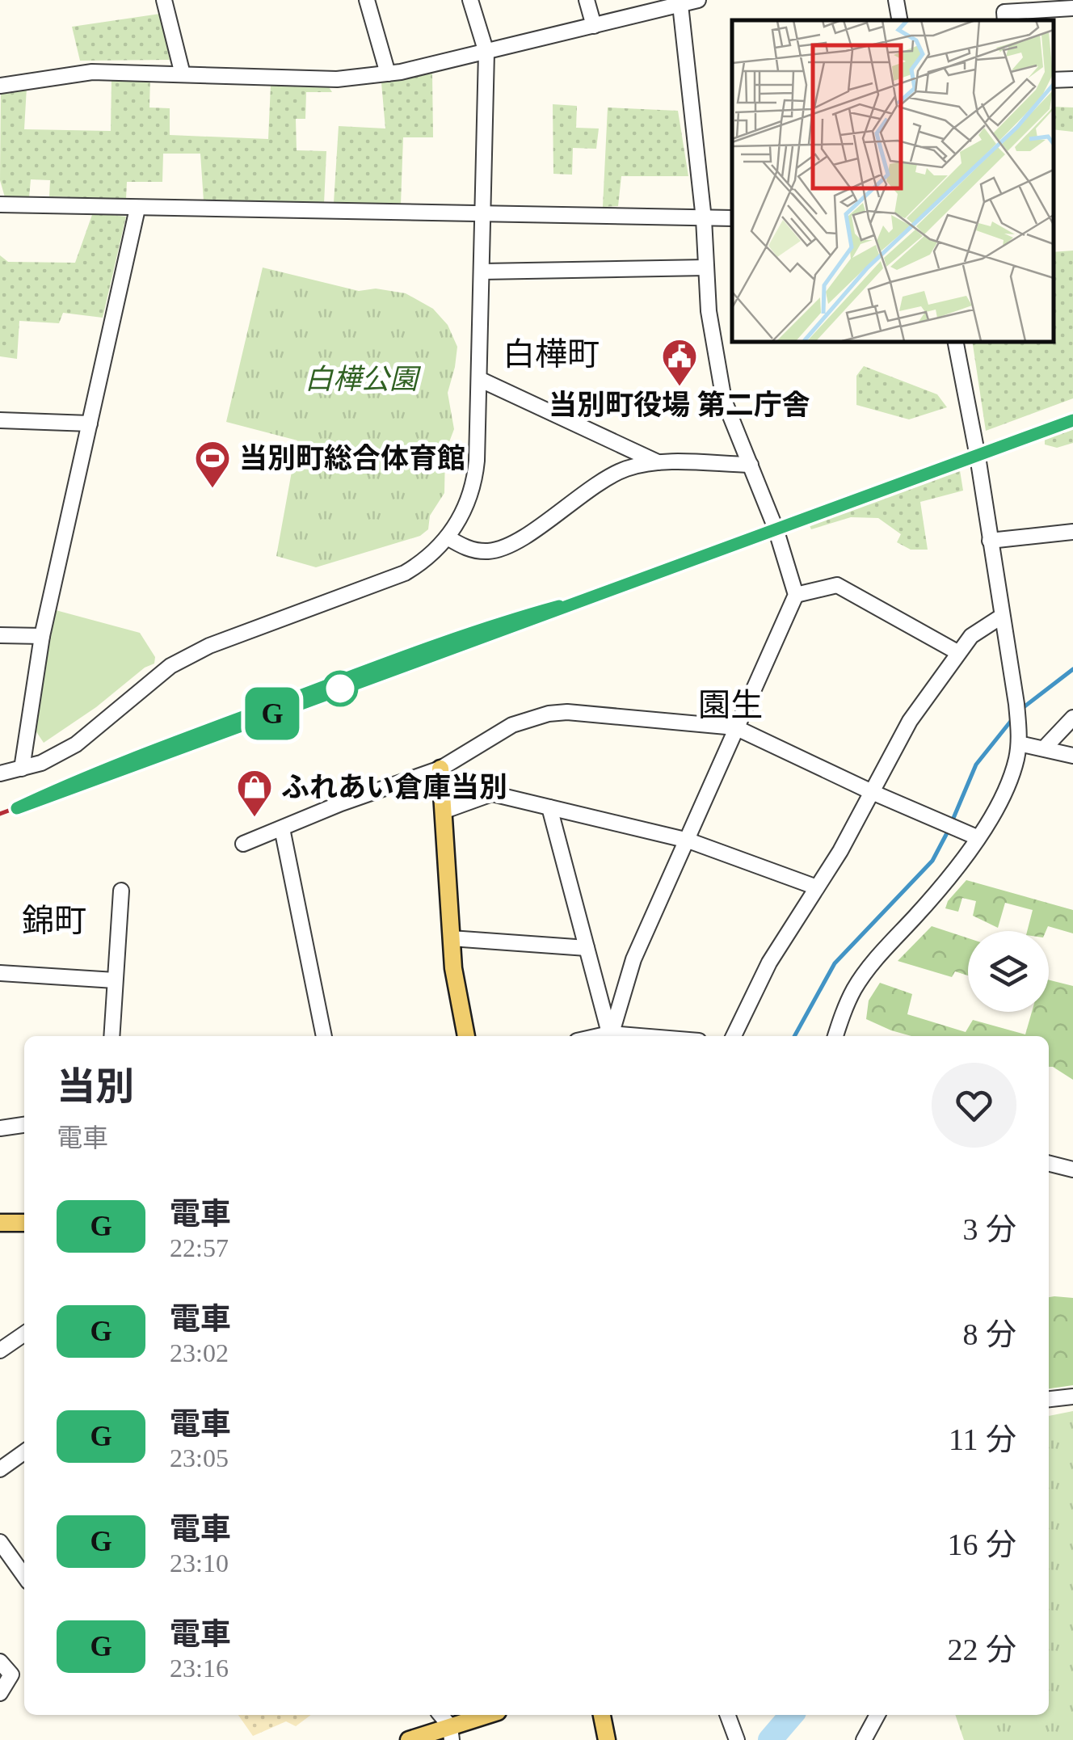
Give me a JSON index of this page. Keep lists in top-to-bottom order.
{
  "districts": ["白樺町", "園生", "錦町"],
  "parks": ["白樺公園"],
  "places": {
    "public building": ["当別町役場 第二庁舎"],
    "sports": ["当別町総合体育館"],
    "shop": ["ふれあい倉庫当別"]
  },
  "page": {
    "on_map": "G",
    "heading": ["当別", "電車"],
    "list": [
      {
        "mark": "G",
        "name": "電車",
        "note": "22:57",
        "value": "3 分"
      },
      {
        "mark": "G",
        "name": "電車",
        "note": "23:02",
        "value": "8 分"
      },
      {
        "mark": "G",
        "name": "電車",
        "note": "23:05",
        "value": "11 分"
      },
      {
        "mark": "G",
        "name": "電車",
        "note": "23:10",
        "value": "16 分"
      },
      {
        "mark": "G",
        "name": "電車",
        "note": "23:16",
        "value": "22 分"
      }
    ]
  }
}
